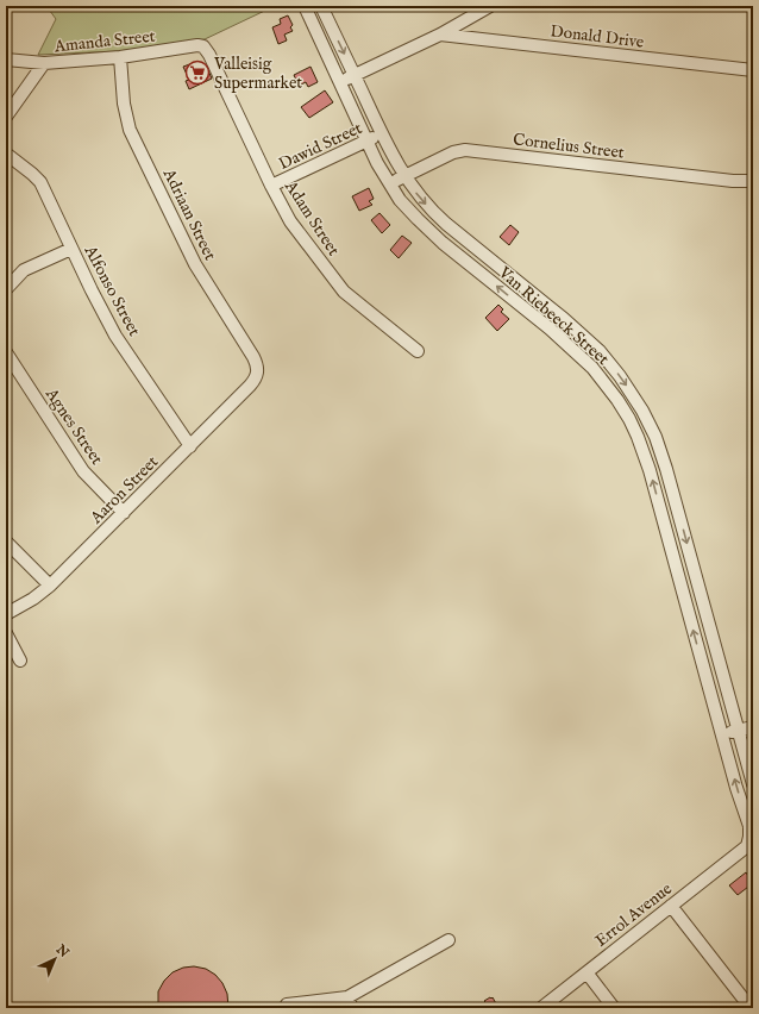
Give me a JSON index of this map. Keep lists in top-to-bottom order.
{
  "streets": {
    "street": [
      "Donald Drive",
      "Amanda Street",
      "Dawid Street",
      "Cornelius Street",
      "Adriaan Street",
      "Adam Street",
      "Alfonso Street",
      "Van Riebeeck Street",
      "Agnes Street",
      "Aaron Street",
      "Errol Avenue"
    ]
  },
  "crossings": [
    ["Amanda Street", "Adriaan Street"],
    ["Amanda Street", "Adam Street"],
    ["Dawid Street", "Adam Street"],
    ["Dawid Street", "Van Riebeeck Street"],
    ["Cornelius Street", "Van Riebeeck Street"],
    ["Adriaan Street", "Aaron Street"],
    ["Alfonso Street", "Aaron Street"],
    ["Van Riebeeck Street", "Errol Avenue"],
    ["Agnes Street", "Aaron Street"]
  ],
  "places": {
    "supermarket": ["Valleisig Supermarket"]
  },
  "north": "top right"
}
